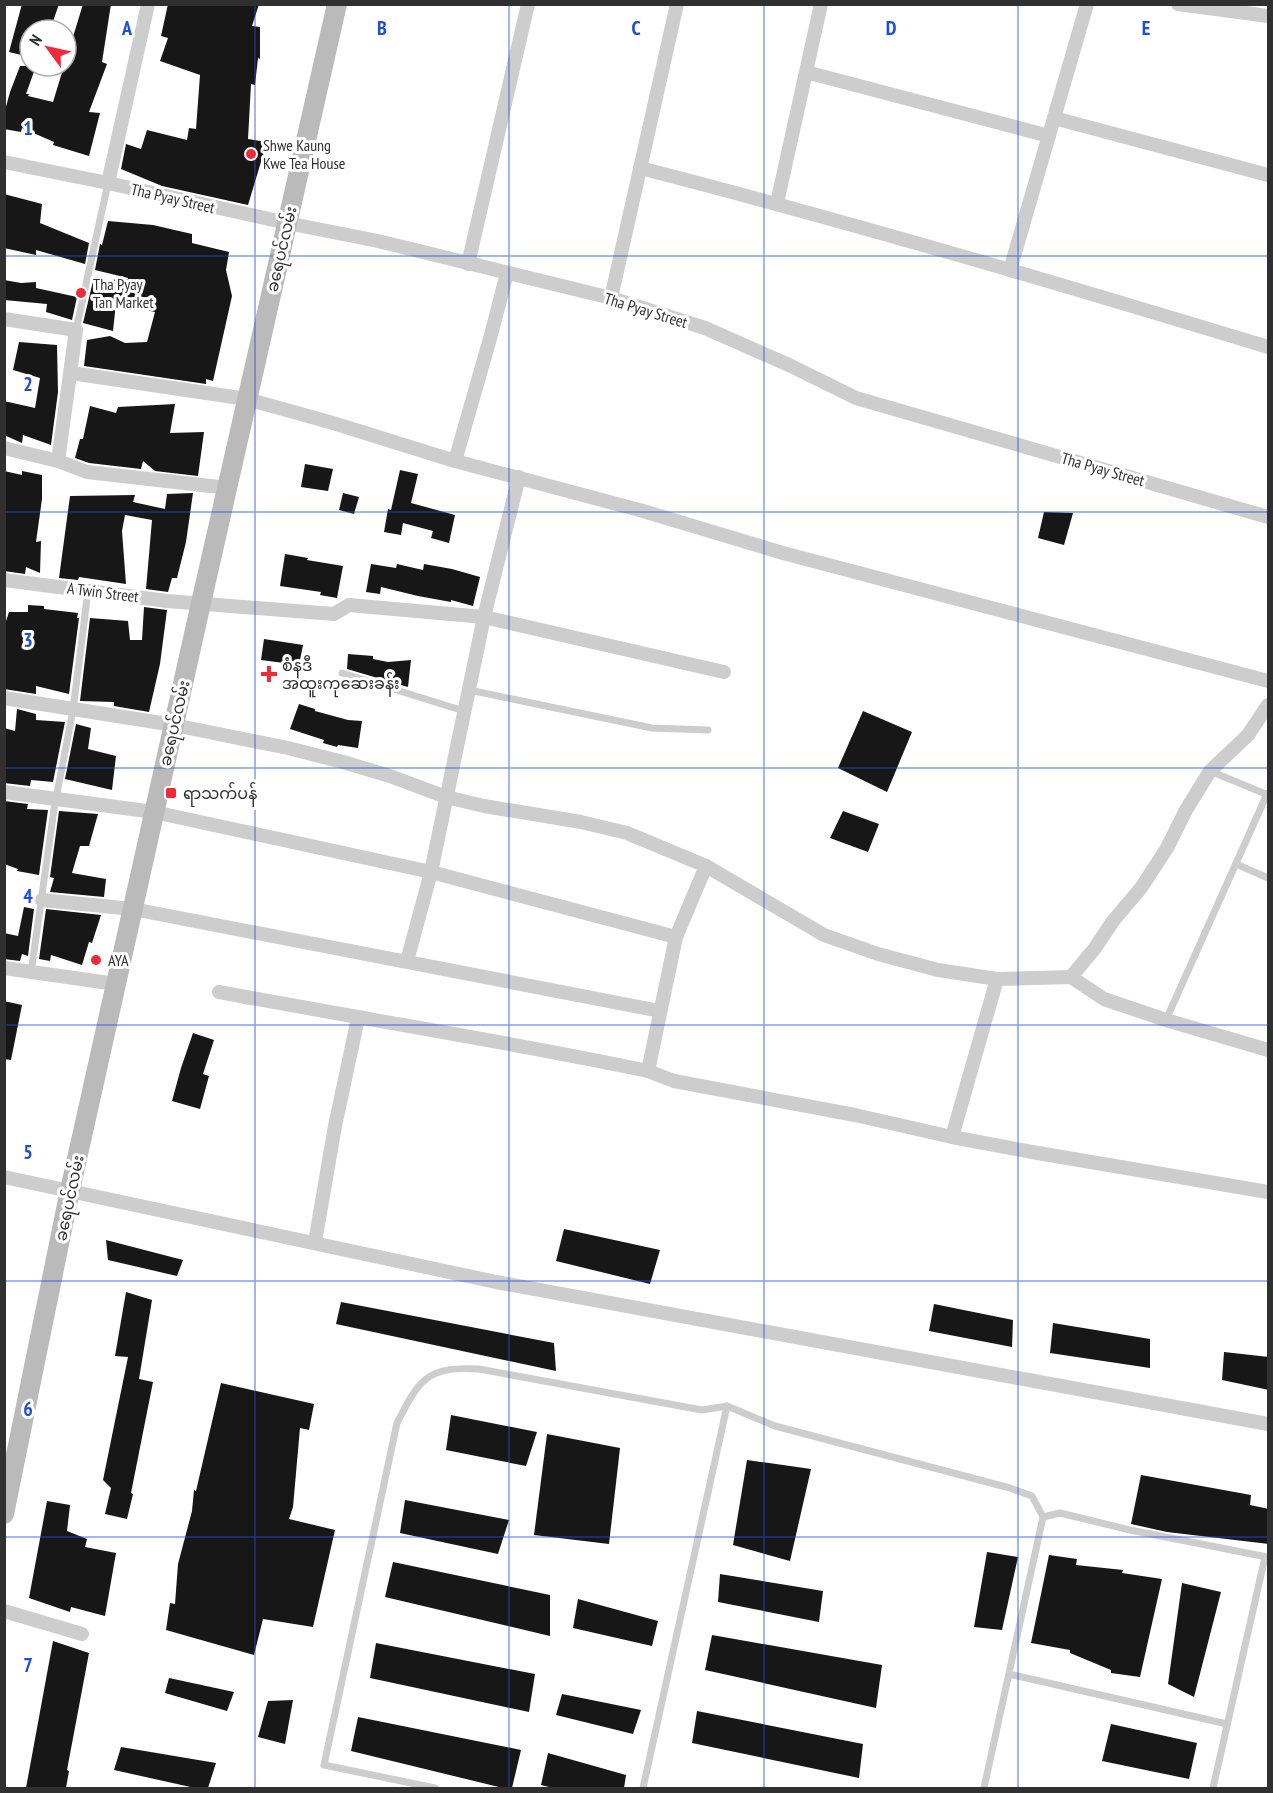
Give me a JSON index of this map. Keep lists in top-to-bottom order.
{
  "streets": {
    "main road": ["ခရေပင်လမ်း"],
    "street": ["Tha Pyay Street", "A Twin Street"]
  },
  "crossings": [
    ["Tha Pyay Street", "ခရေပင်လမ်း"],
    ["ခရေပင်လမ်း", "A Twin Street"]
  ],
  "places": {
    "other": ["Shwe Kaung Kwe Tea House", "Tha Pyay Tan Market", "AYA"],
    "health": ["စံနဒီ အထူးကုဆေးခန်း"],
    "transit": ["ရာသက်ပန်"]
  },
  "north": "top left",
  "grid": {
    "columns": [
      "A",
      "B",
      "C",
      "D",
      "E"
    ],
    "rows": [
      "1",
      "2",
      "3",
      "4",
      "5",
      "6",
      "7"
    ]
  }
}
